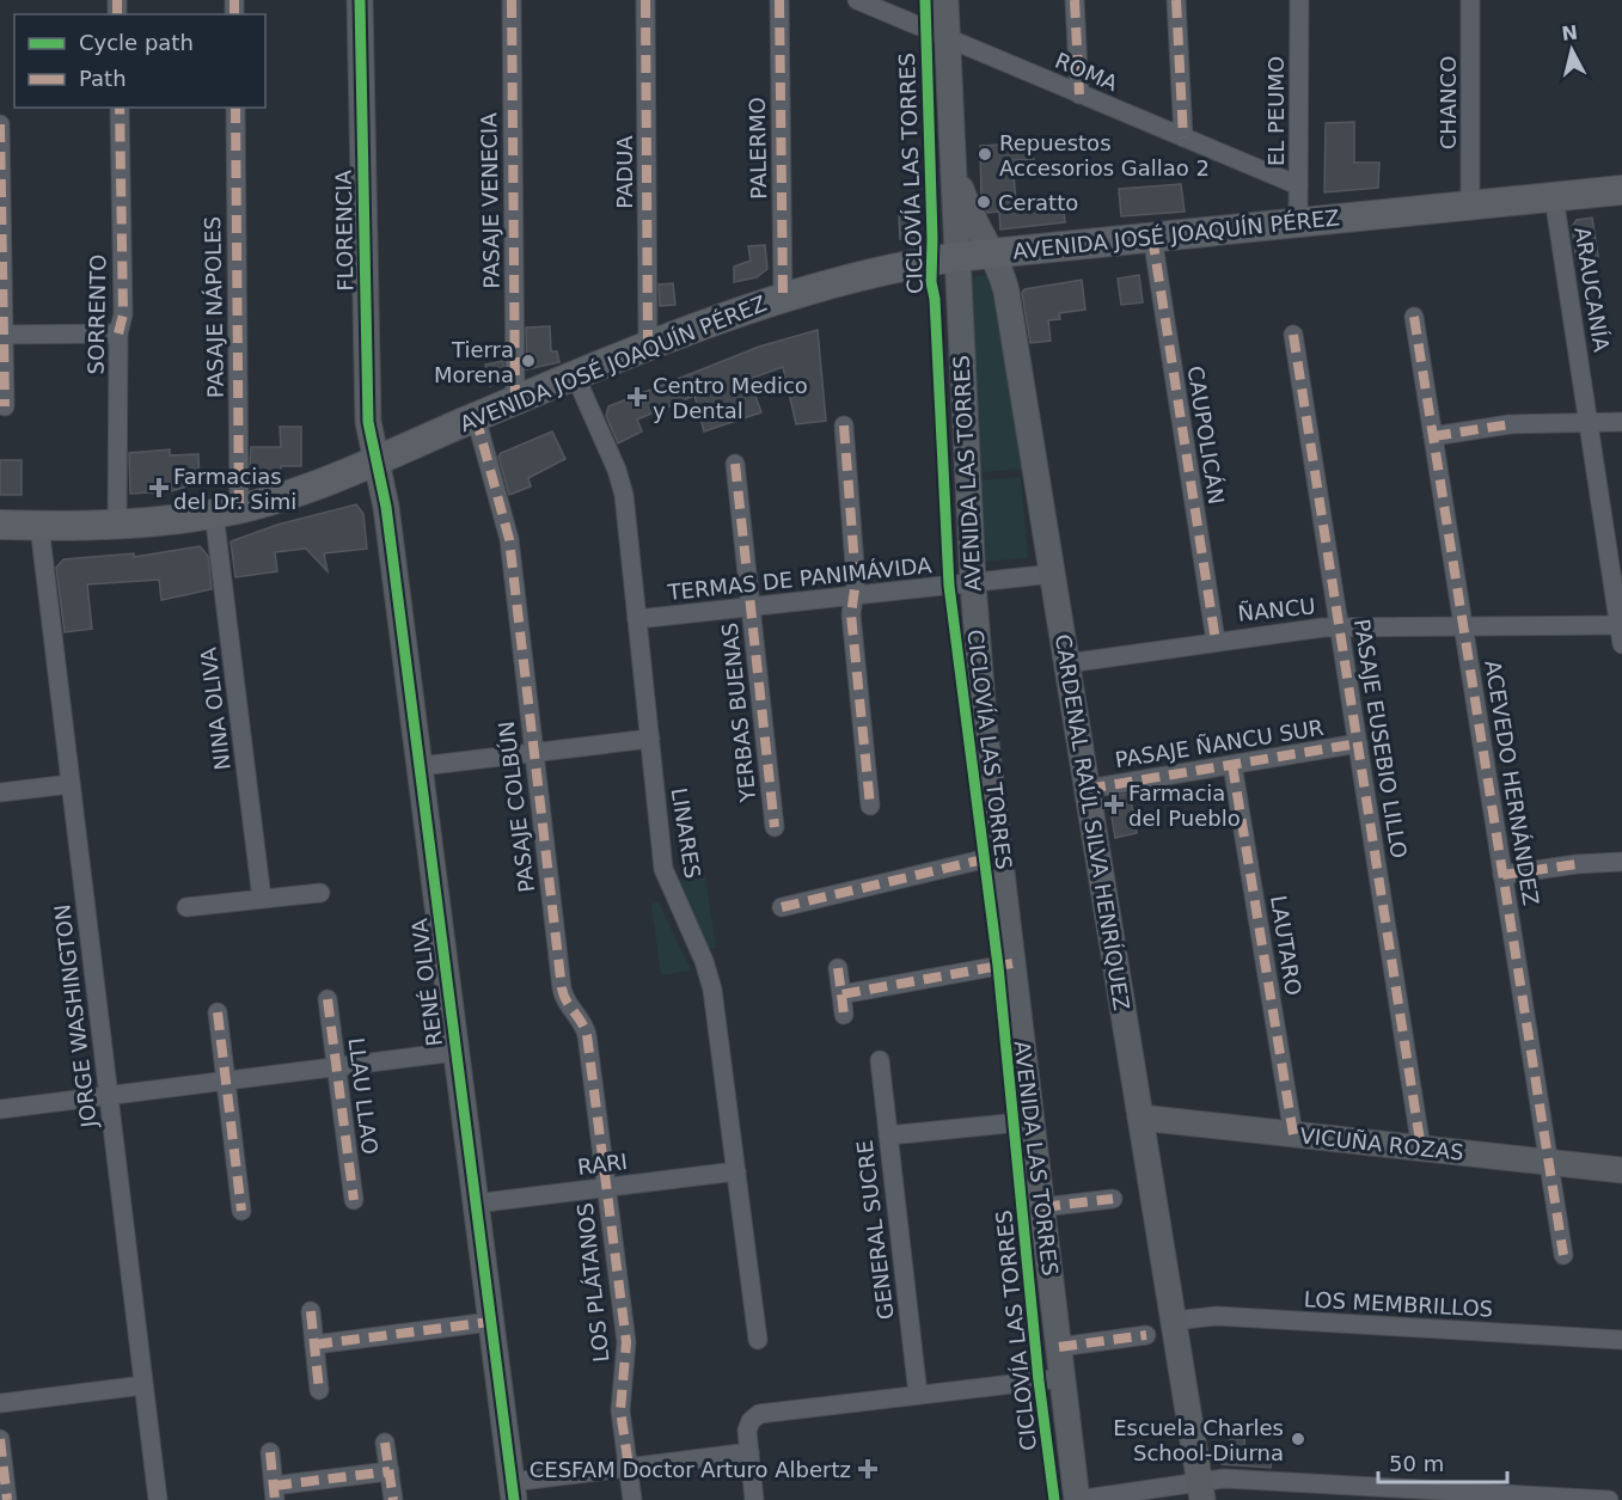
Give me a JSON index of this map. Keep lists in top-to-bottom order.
{
  "streets": {
    "main road": [
      "FLORENCIA",
      "AVENIDA JOSÉ JOAQUÍN PÉREZ",
      "AVENIDA LAS TORRES",
      "CARDENAL RAÚL SILVA HENRÍQUEZ",
      "RENÉ OLIVA",
      "VICUÑA ROZAS"
    ],
    "street": [
      "ROMA",
      "CHANCO",
      "EL PEUMO",
      "PALERMO",
      "PADUA",
      "PASAJE VENECIA",
      "ARAUCANÍA",
      "PASAJE NÁPOLES",
      "SORRENTO",
      "CAUPOLICÁN",
      "TERMAS DE PANIMÁVIDA",
      "ÑANCU",
      "NINA OLIVA",
      "YERBAS BUENAS",
      "PASAJE EUSEBIO LILLO",
      "PASAJE ÑANCU SUR",
      "ACEVEDO HERNÁNDEZ",
      "PASAJE COLBÚN",
      "LINARES",
      "LAUTARO",
      "JORGE WASHINGTON",
      "LLAU LLAO",
      "RARI",
      "GENERAL SUCRE",
      "LOS PLÁTANOS",
      "LOS MEMBRILLOS"
    ],
    "cycle path": ["CICLOVÍA LAS TORRES"]
  },
  "crossings": [
    ["ROMA", "EL PEUMO"],
    ["ROMA", "AVENIDA LAS TORRES"],
    ["CHANCO", "AVENIDA JOSÉ JOAQUÍN PÉREZ"],
    ["EL PEUMO", "AVENIDA JOSÉ JOAQUÍN PÉREZ"],
    ["PALERMO", "AVENIDA JOSÉ JOAQUÍN PÉREZ"],
    ["PADUA", "AVENIDA JOSÉ JOAQUÍN PÉREZ"],
    ["PASAJE VENECIA", "AVENIDA JOSÉ JOAQUÍN PÉREZ"],
    ["FLORENCIA", "AVENIDA JOSÉ JOAQUÍN PÉREZ"],
    ["FLORENCIA", "RENÉ OLIVA"],
    ["AVENIDA JOSÉ JOAQUÍN PÉREZ", "ARAUCANÍA"],
    ["AVENIDA JOSÉ JOAQUÍN PÉREZ", "PASAJE NÁPOLES"],
    ["AVENIDA JOSÉ JOAQUÍN PÉREZ", "SORRENTO"],
    ["AVENIDA JOSÉ JOAQUÍN PÉREZ", "CAUPOLICÁN"],
    ["AVENIDA JOSÉ JOAQUÍN PÉREZ", "AVENIDA LAS TORRES"],
    ["AVENIDA JOSÉ JOAQUÍN PÉREZ", "NINA OLIVA"],
    ["AVENIDA JOSÉ JOAQUÍN PÉREZ", "PASAJE COLBÚN"],
    ["AVENIDA JOSÉ JOAQUÍN PÉREZ", "CARDENAL RAÚL SILVA HENRÍQUEZ"],
    ["AVENIDA JOSÉ JOAQUÍN PÉREZ", "LINARES"],
    ["AVENIDA JOSÉ JOAQUÍN PÉREZ", "RENÉ OLIVA"],
    ["AVENIDA JOSÉ JOAQUÍN PÉREZ", "JORGE WASHINGTON"],
    ["ARAUCANÍA", "ÑANCU"],
    ["PASAJE NÁPOLES", "NINA OLIVA"],
    ["CAUPOLICÁN", "ÑANCU"],
    ["AVENIDA LAS TORRES", "TERMAS DE PANIMÁVIDA"],
    ["AVENIDA LAS TORRES", "CARDENAL RAÚL SILVA HENRÍQUEZ"],
    ["TERMAS DE PANIMÁVIDA", "YERBAS BUENAS"],
    ["TERMAS DE PANIMÁVIDA", "CARDENAL RAÚL SILVA HENRÍQUEZ"],
    ["TERMAS DE PANIMÁVIDA", "LINARES"],
    ["ÑANCU", "PASAJE EUSEBIO LILLO"],
    ["ÑANCU", "ACEVEDO HERNÁNDEZ"],
    ["ÑANCU", "CARDENAL RAÚL SILVA HENRÍQUEZ"],
    ["PASAJE EUSEBIO LILLO", "PASAJE ÑANCU SUR"],
    ["PASAJE EUSEBIO LILLO", "VICUÑA ROZAS"],
    ["PASAJE ÑANCU SUR", "CARDENAL RAÚL SILVA HENRÍQUEZ"],
    ["PASAJE ÑANCU SUR", "LAUTARO"],
    ["ACEVEDO HERNÁNDEZ", "VICUÑA ROZAS"],
    ["PASAJE COLBÚN", "RARI"],
    ["PASAJE COLBÚN", "LOS PLÁTANOS"],
    ["CARDENAL RAÚL SILVA HENRÍQUEZ", "VICUÑA ROZAS"],
    ["CARDENAL RAÚL SILVA HENRÍQUEZ", "LOS MEMBRILLOS"],
    ["LINARES", "RARI"],
    ["LAUTARO", "VICUÑA ROZAS"],
    ["RENÉ OLIVA", "RARI"],
    ["RARI", "LOS PLÁTANOS"]
  ],
  "places": {
    "other": [
      "Repuestos Accesorios Gallao 2",
      "Ceratto",
      "Tierra Morena",
      "Escuela Charles School-Diurna"
    ],
    "health": [
      "Centro Medico y Dental",
      "Farmacias del Dr. Simi",
      "Farmacia del Pueblo",
      "CESFAM Doctor Arturo Albertz"
    ]
  },
  "legend": ["Cycle path", "Path"],
  "scale_bar": "50 m",
  "north": "top"
}
